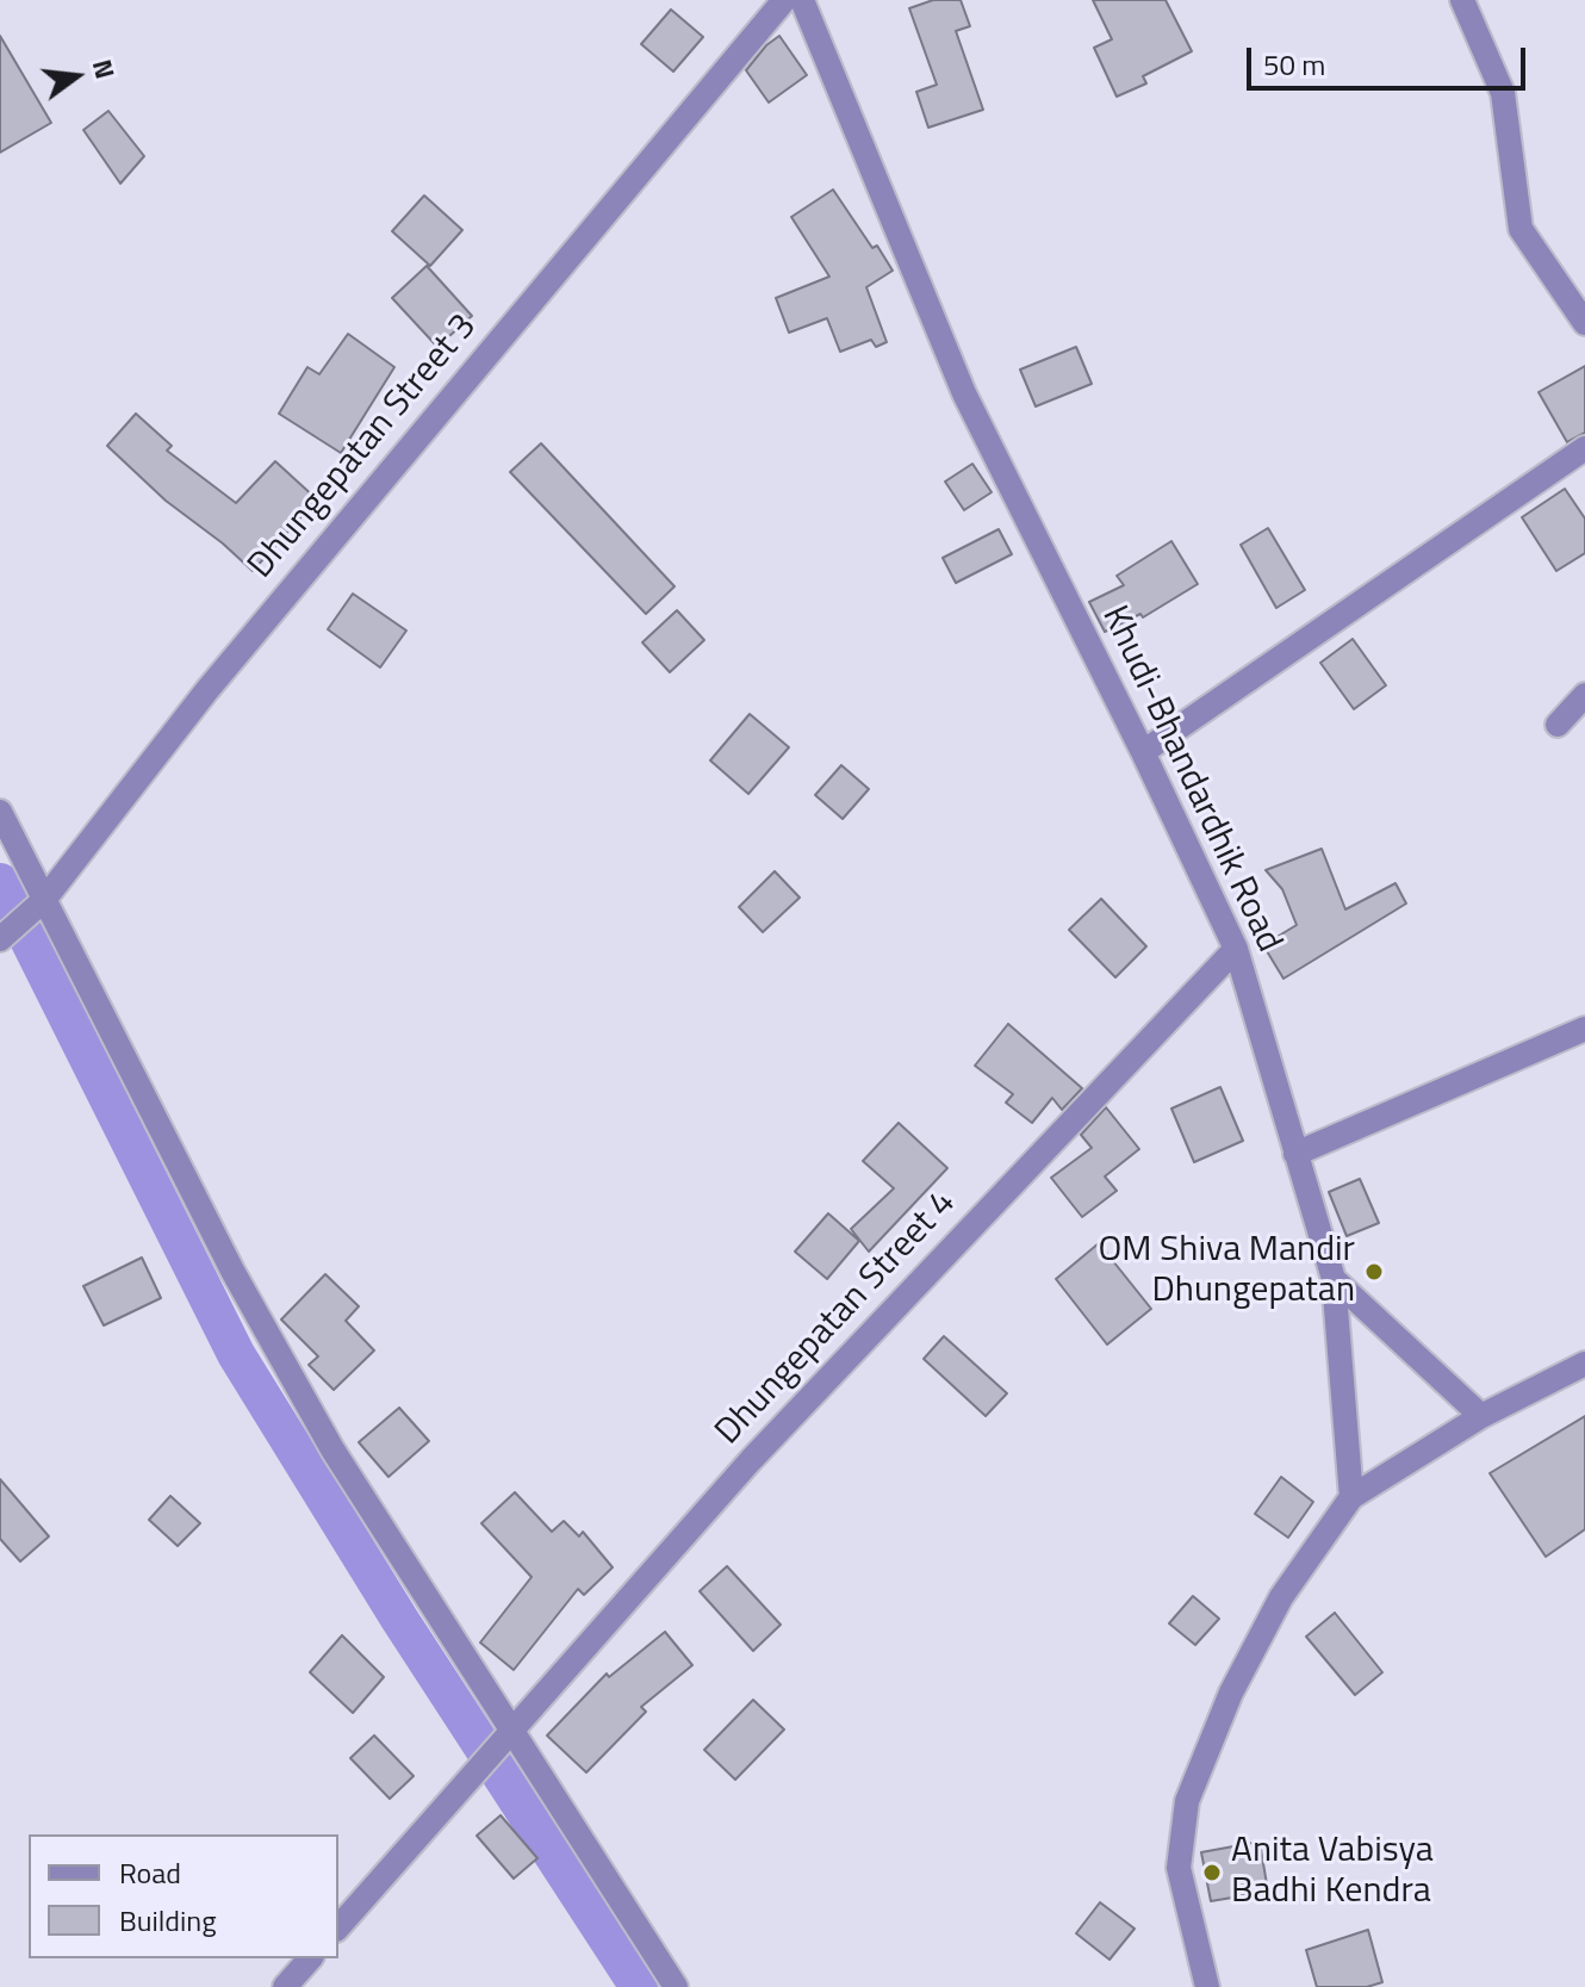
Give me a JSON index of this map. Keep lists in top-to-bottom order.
{
  "streets": {
    "street": ["Dhungepatan Street 3", "Khudi-Bhandardhik Road", "Dhungepatan Street 4"]
  },
  "crossings": [
    ["Khudi-Bhandardhik Road", "Dhungepatan Street 4"]
  ],
  "places": ["OM Shiva Mandir Dhungepatan", "Anita Vabisya Badhi Kendra"],
  "legend": ["Road", "Building"],
  "scale_bar": "50 m",
  "north": "right"
}
